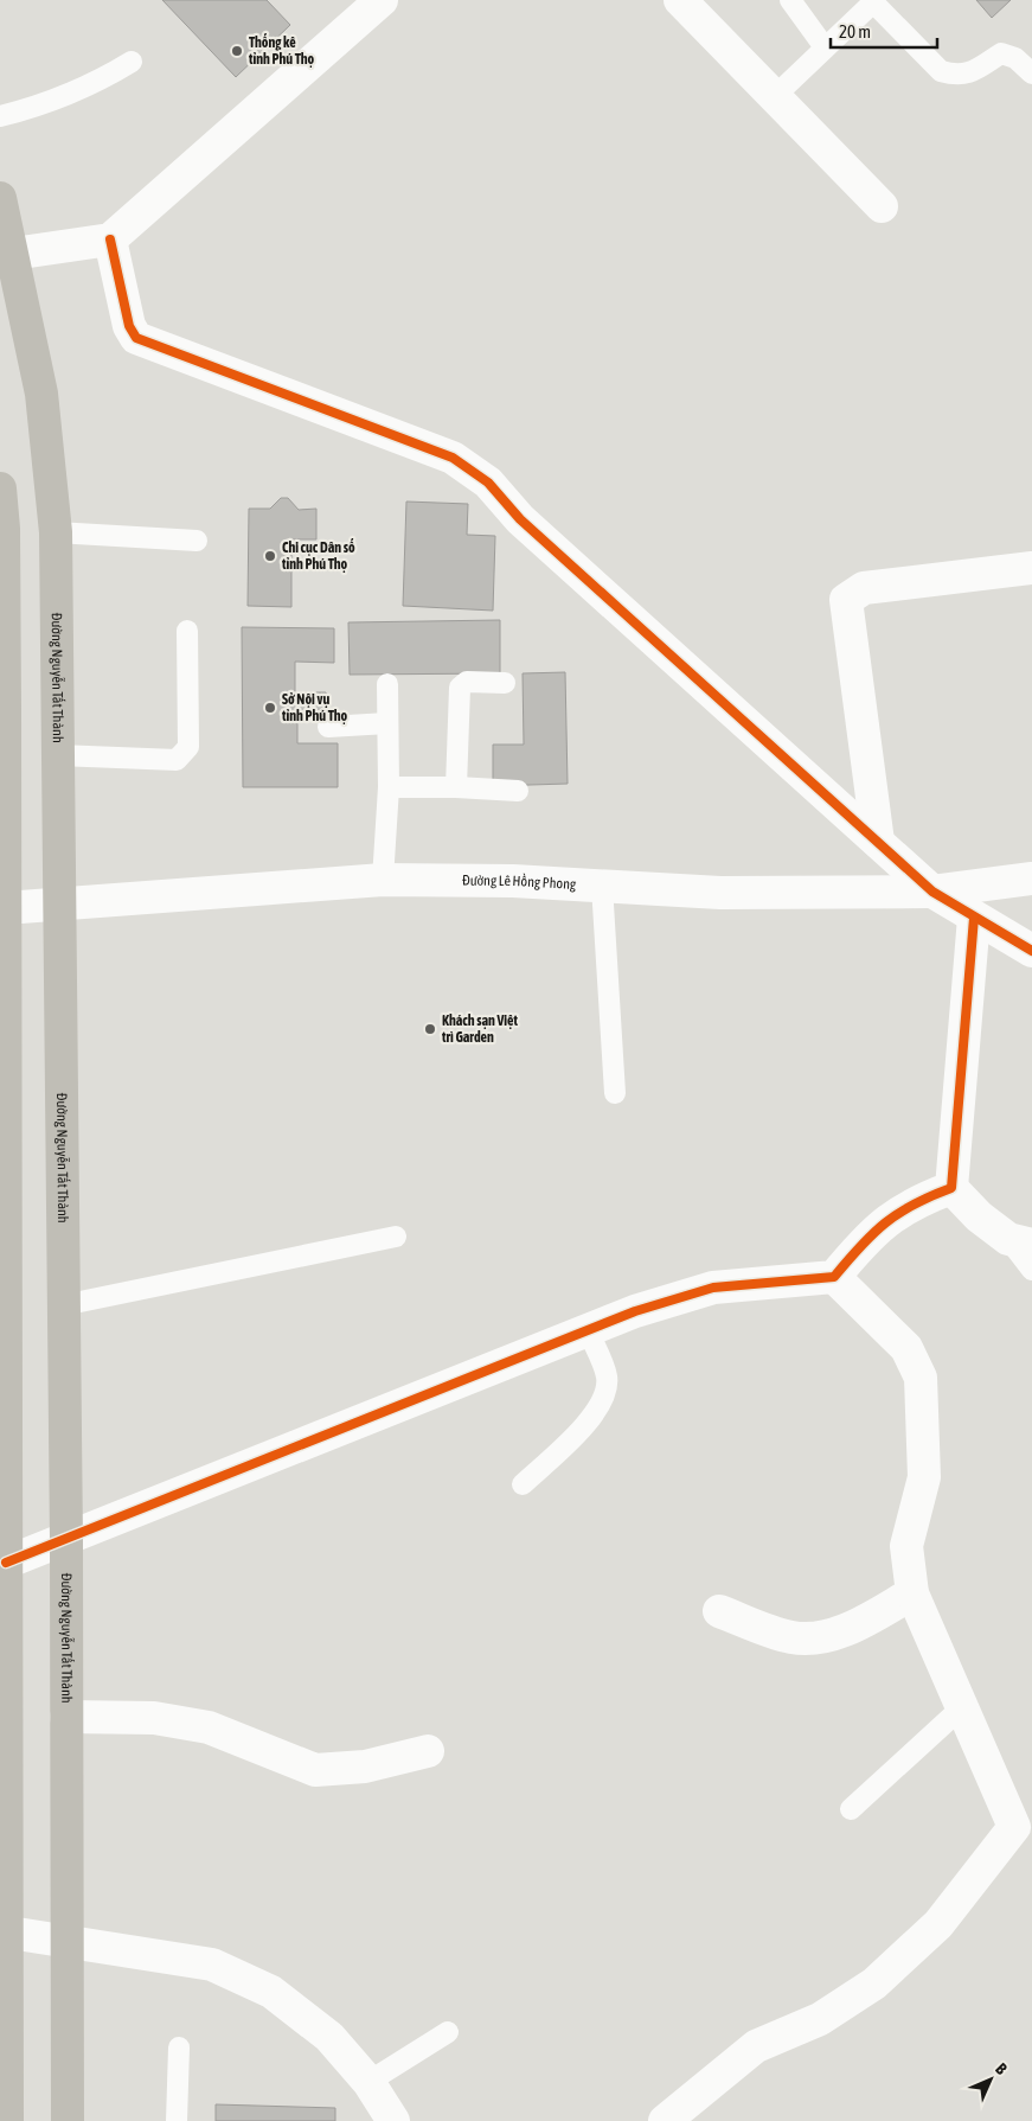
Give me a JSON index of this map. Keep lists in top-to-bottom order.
{
  "streets": {
    "main road": ["Đường Nguyễn Tất Thành"],
    "street": ["Đường Lê Hồng Phong"]
  },
  "crossings": [
    ["Đường Nguyễn Tất Thành", "Đường Lê Hồng Phong"]
  ],
  "places": [
    "Thống kê tỉnh Phú Thọ",
    "Chi cục Dân số tỉnh Phú Thọ",
    "Sở Nội vụ tỉnh Phú Thọ",
    "Khách sạn Việt trì Garden"
  ],
  "scale_bar": "20 m",
  "north": "top right"
}
